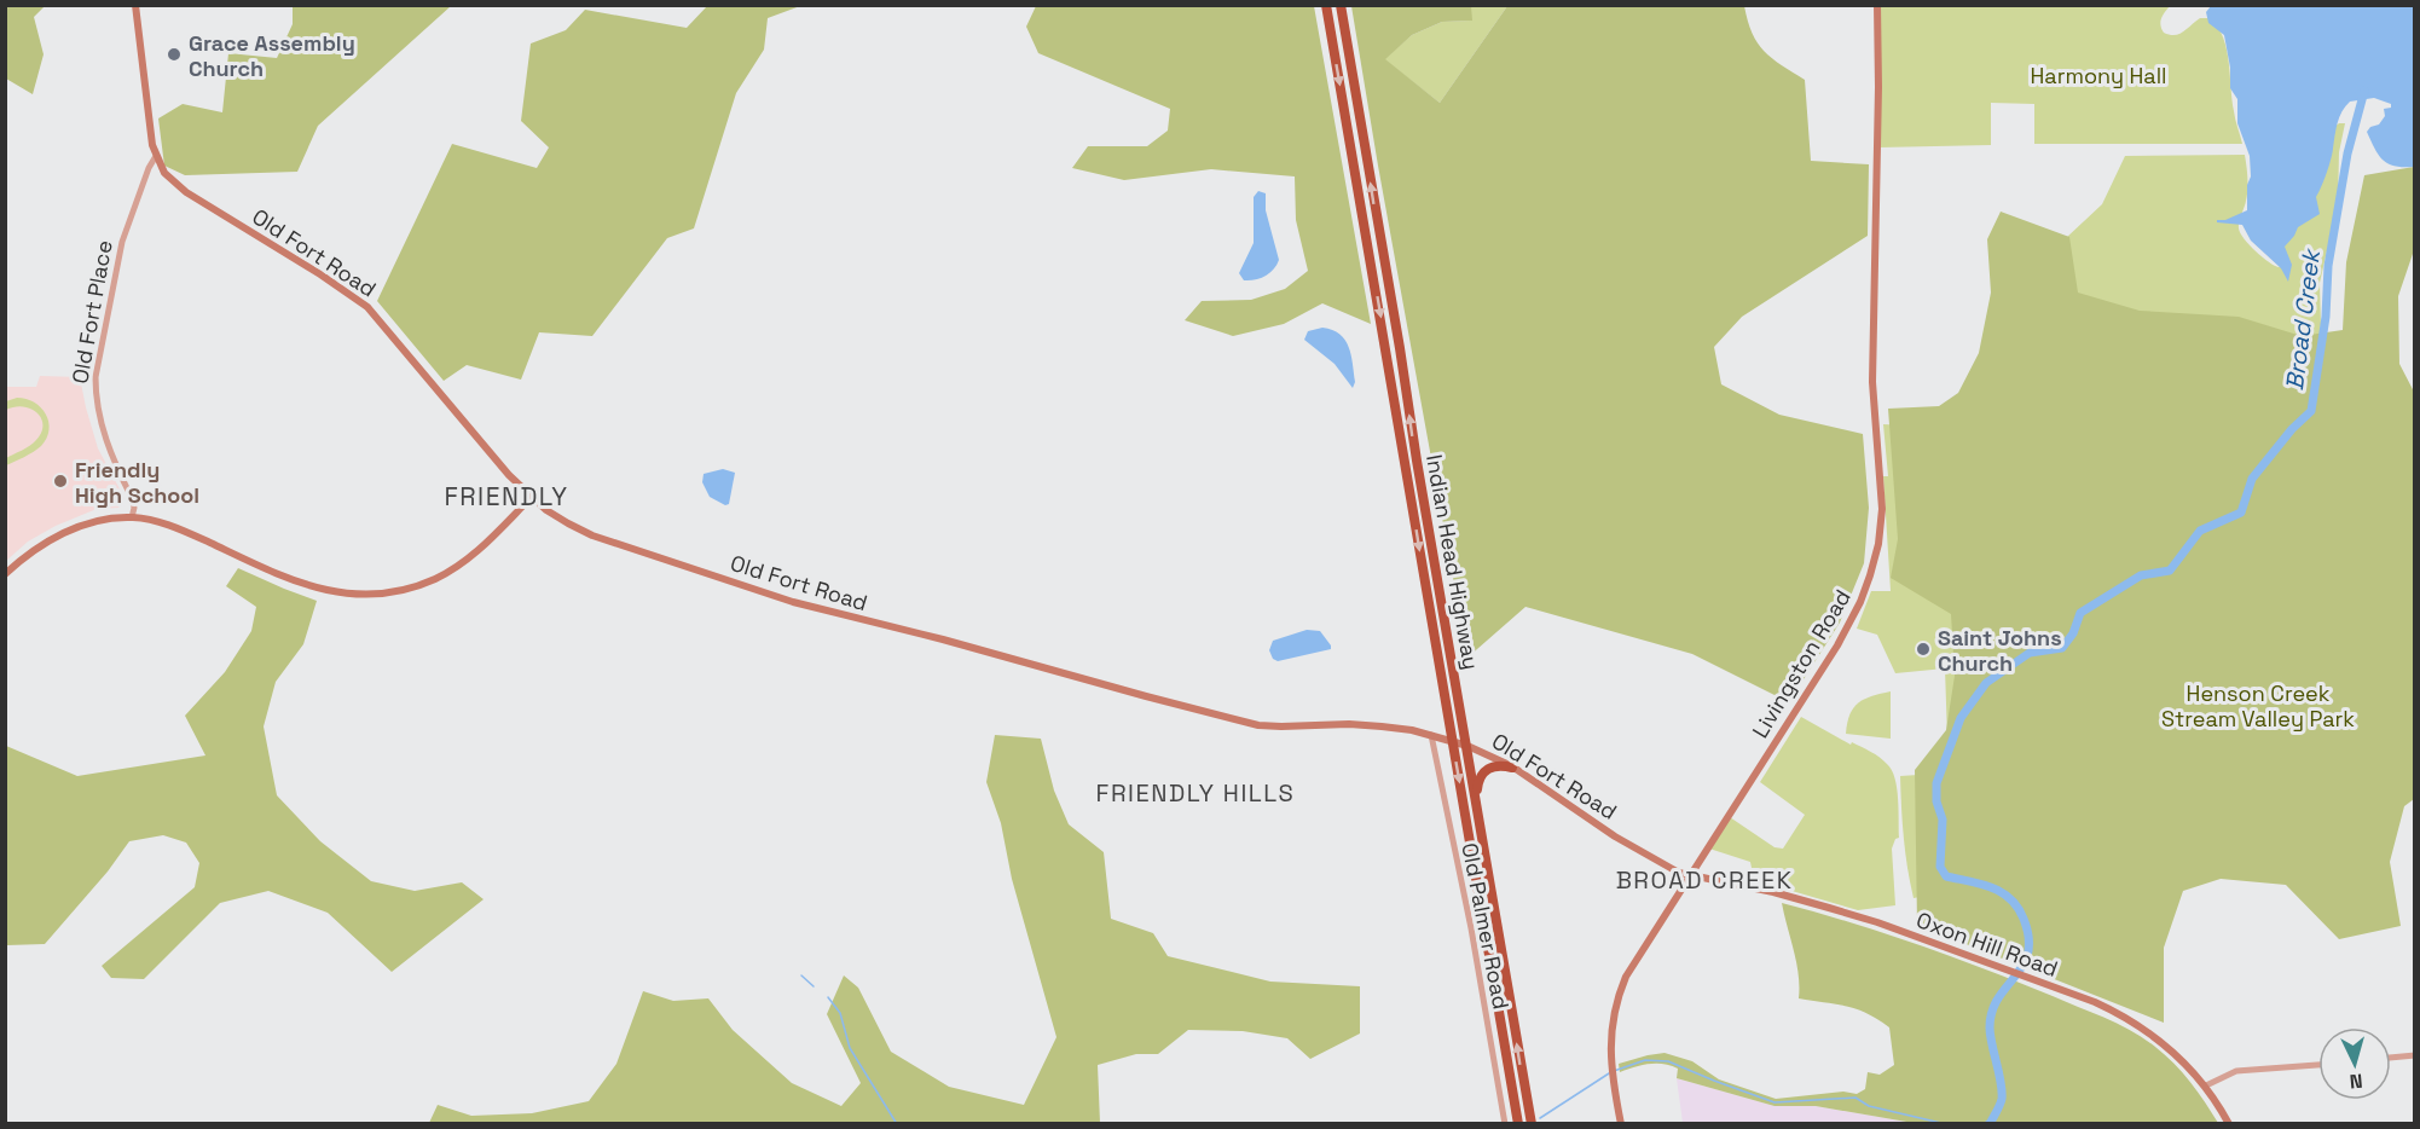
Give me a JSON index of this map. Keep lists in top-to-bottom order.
{
  "streets": {
    "highway": ["Indian Head Highway"],
    "main road": ["Old Fort Road", "Livingston Road", "Oxon Hill Road"],
    "street": ["Old Fort Place", "Old Palmer Road"]
  },
  "crossings": [
    ["Old Fort Road", "Old Fort Place"],
    ["Old Fort Road", "Indian Head Highway"],
    ["Old Fort Road", "Livingston Road"],
    ["Old Fort Road", "Old Palmer Road"],
    ["Old Fort Road", "Oxon Hill Road"],
    ["Livingston Road", "Oxon Hill Road"]
  ],
  "districts": ["FRIENDLY", "FRIENDLY HILLS", "BROAD CREEK"],
  "water": ["Broad Creek"],
  "parks": ["Harmony Hall", "Henson Creek Stream Valley Park"],
  "places": ["Grace Assembly Church", "Friendly High School", "Saint Johns Church"],
  "north": "bottom"
}
